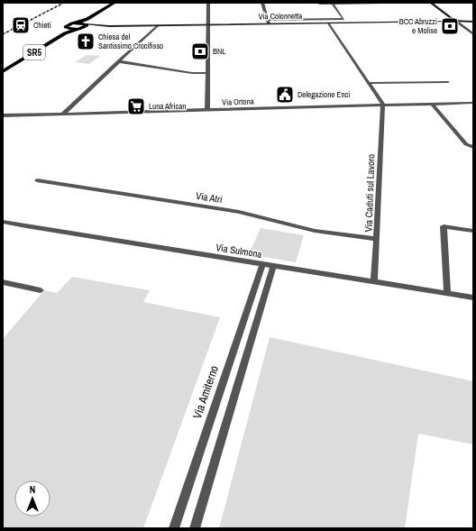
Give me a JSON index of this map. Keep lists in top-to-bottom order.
{
  "streets": {
    "main road": ["Via Colonnetta", "SR5"],
    "street": [
      "Via Ortona",
      "Via Caduti sul Lavoro",
      "Via Atri",
      "Via Sulmona",
      "Via Amiterno"
    ]
  },
  "crossings": [
    ["Via Ortona", "Via Caduti sul Lavoro"],
    ["Via Caduti sul Lavoro", "Via Atri"],
    ["Via Caduti sul Lavoro", "Via Sulmona"],
    ["Via Sulmona", "Via Amiterno"]
  ],
  "places": {
    "station": ["Chieti"],
    "bank": ["BCC Abruzzi e Molise", "BNL"],
    "church": ["Chiesa del Santissimo Crocifisso"],
    "public building": ["Delegazione Enci"],
    "supermarket": ["Luna African"]
  },
  "north": "top"
}
